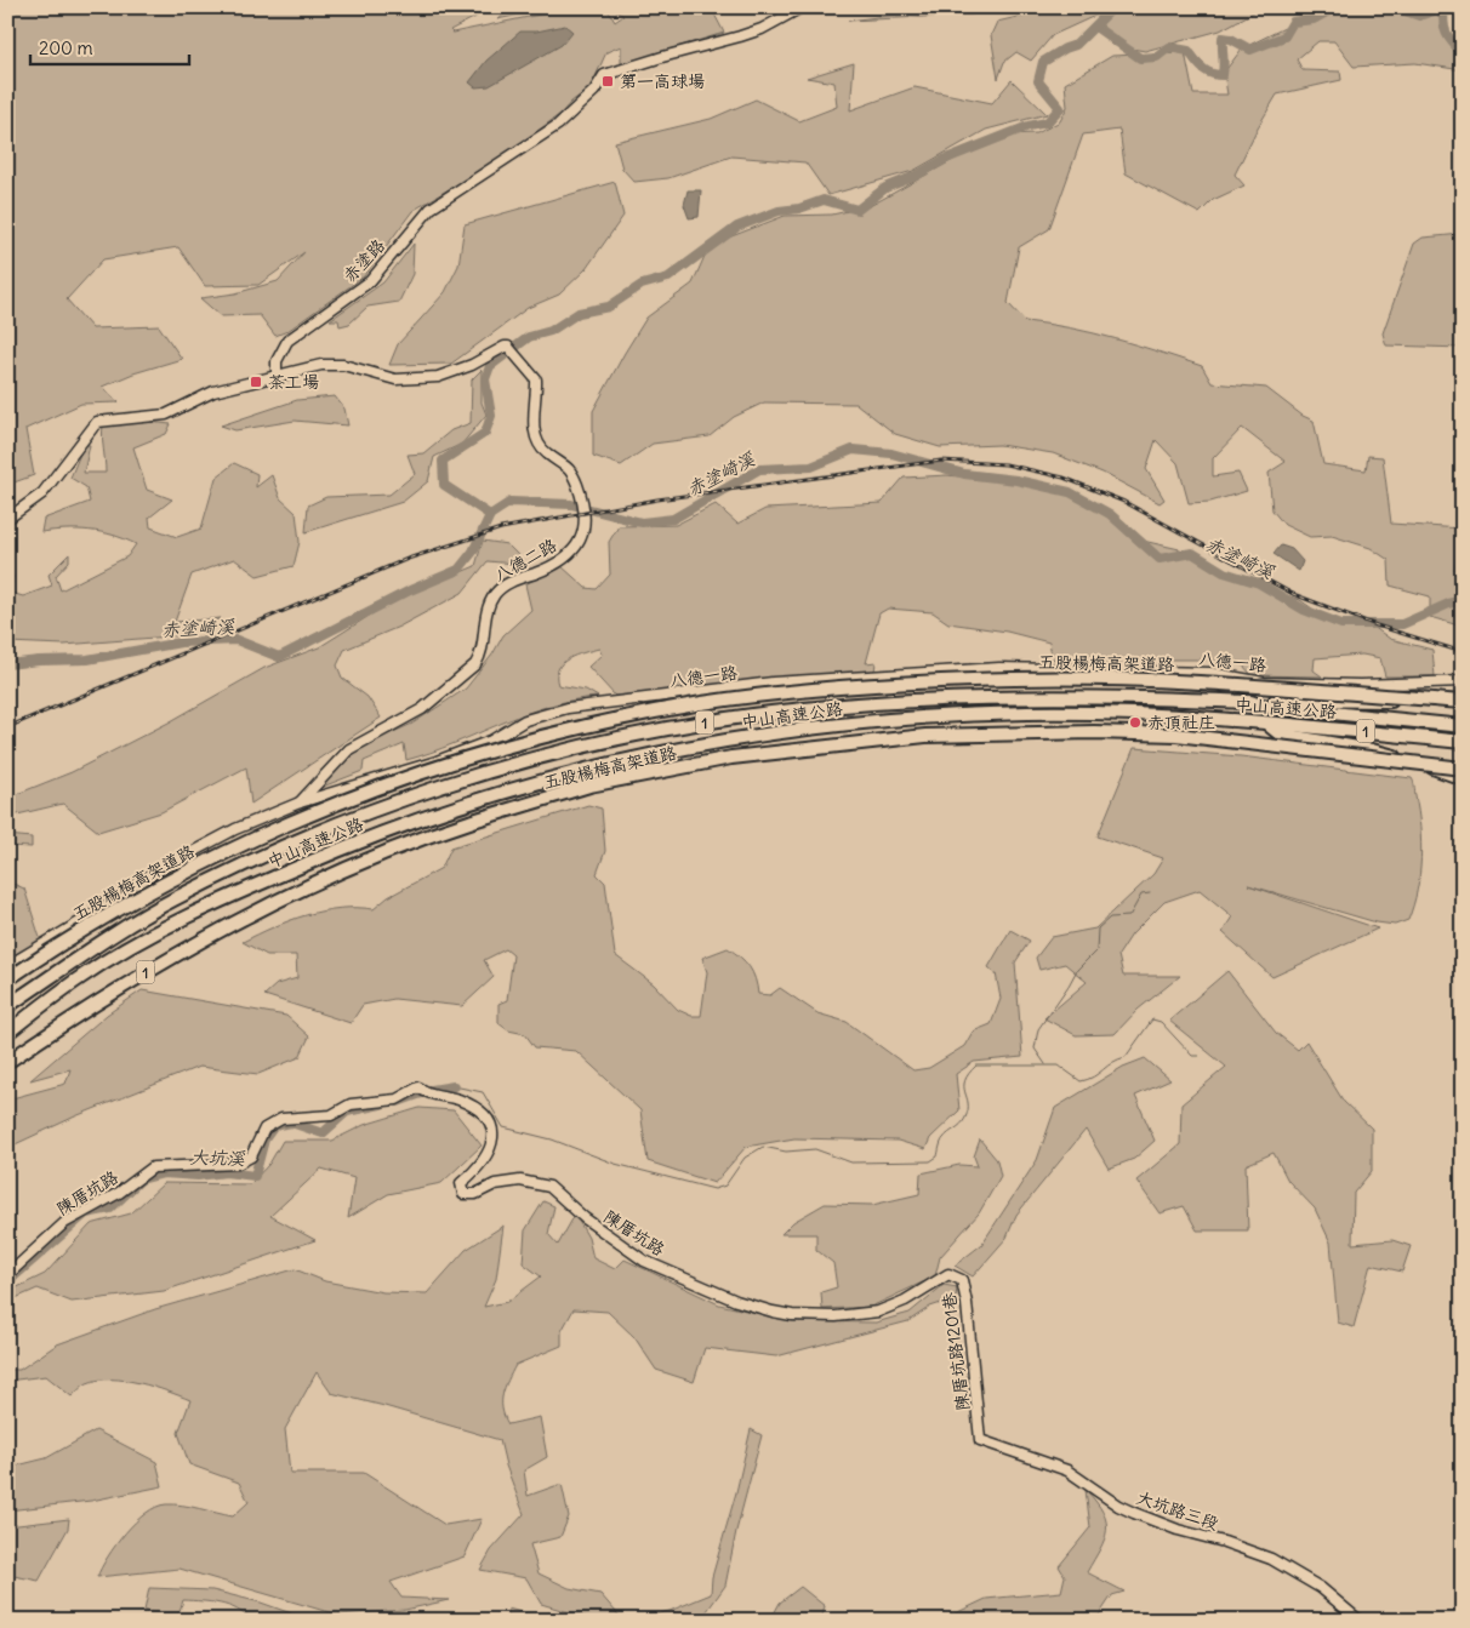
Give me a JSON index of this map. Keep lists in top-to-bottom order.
{
  "streets": {
    "highway": ["五股楊梅高架道路", "中山高速公路", "1"],
    "street": [
      "赤塗路",
      "八德二路",
      "八德一路",
      "陳厝坑路",
      "陳厝坑路1201巷",
      "大坑路三段"
    ]
  },
  "crossings": [
    ["赤塗路", "八德二路"],
    ["八德二路", "八德一路"],
    ["陳厝坑路", "陳厝坑路1201巷"],
    ["陳厝坑路1201巷", "大坑路三段"]
  ],
  "water": ["赤塗崎溪", "大坑溪"],
  "places": {
    "transit": ["第一高球場", "茶工場"],
    "other": ["赤頂社庄"]
  },
  "scale_bar": "200 m"
}
